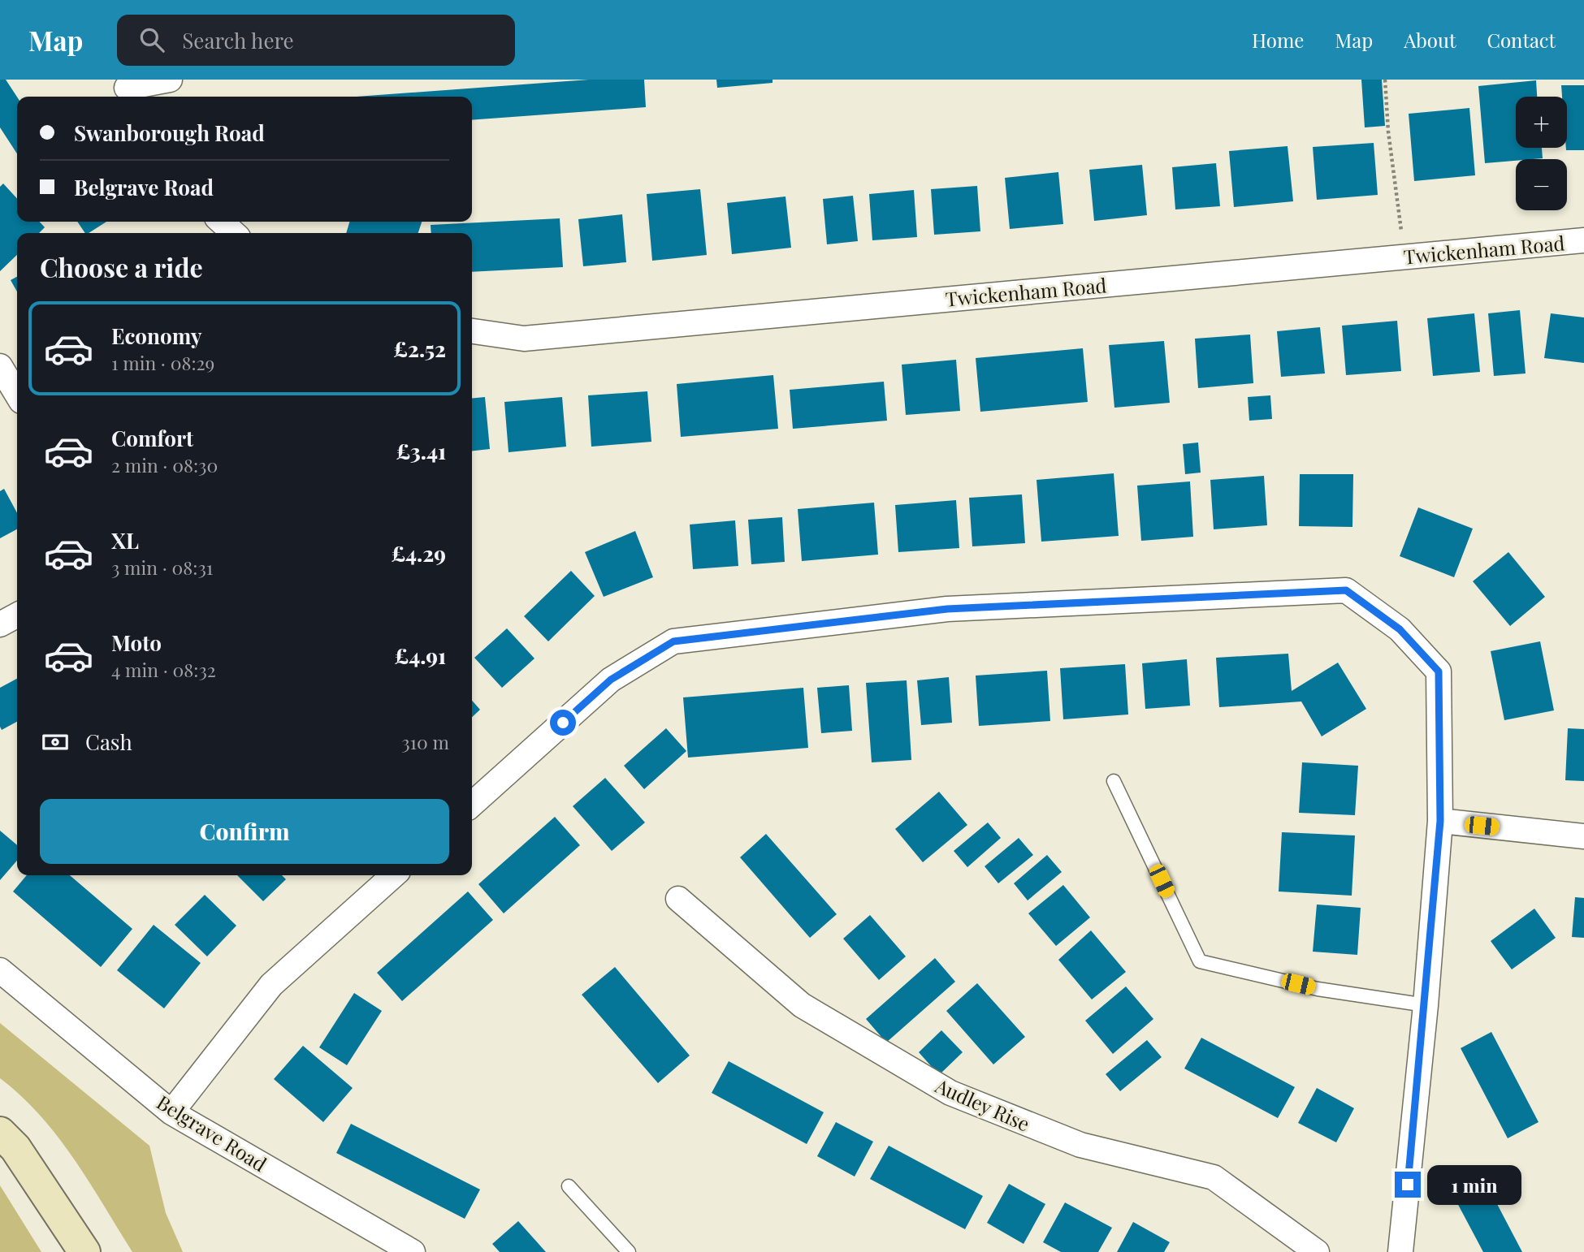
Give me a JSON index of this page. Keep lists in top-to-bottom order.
{
  "streets": {
    "street": ["Twickenham Road", "Audley Rise", "Belgrave Road"]
  },
  "page": {
    "header": "Map",
    "search": "Search here",
    "nav": [
      "Home",
      "Map",
      "About",
      "Contact"
    ],
    "map_buttons": ["+", "−"],
    "banner": ["Swanborough Road", "Belgrave Road"],
    "heading": "Choose a ride",
    "list": [
      {
        "name": "Economy",
        "note": "1 min · 08:29",
        "value": "£2.52"
      },
      {
        "name": "Comfort",
        "note": "2 min · 08:30",
        "value": "£3.41"
      },
      {
        "name": "XL",
        "note": "3 min · 08:31",
        "value": "£4.29"
      },
      {
        "name": "Moto",
        "note": "4 min · 08:32",
        "value": "£4.91"
      }
    ],
    "pay": ["Cash", "310 m"],
    "buttons": "Confirm",
    "bubble": "1 min"
  }
}
